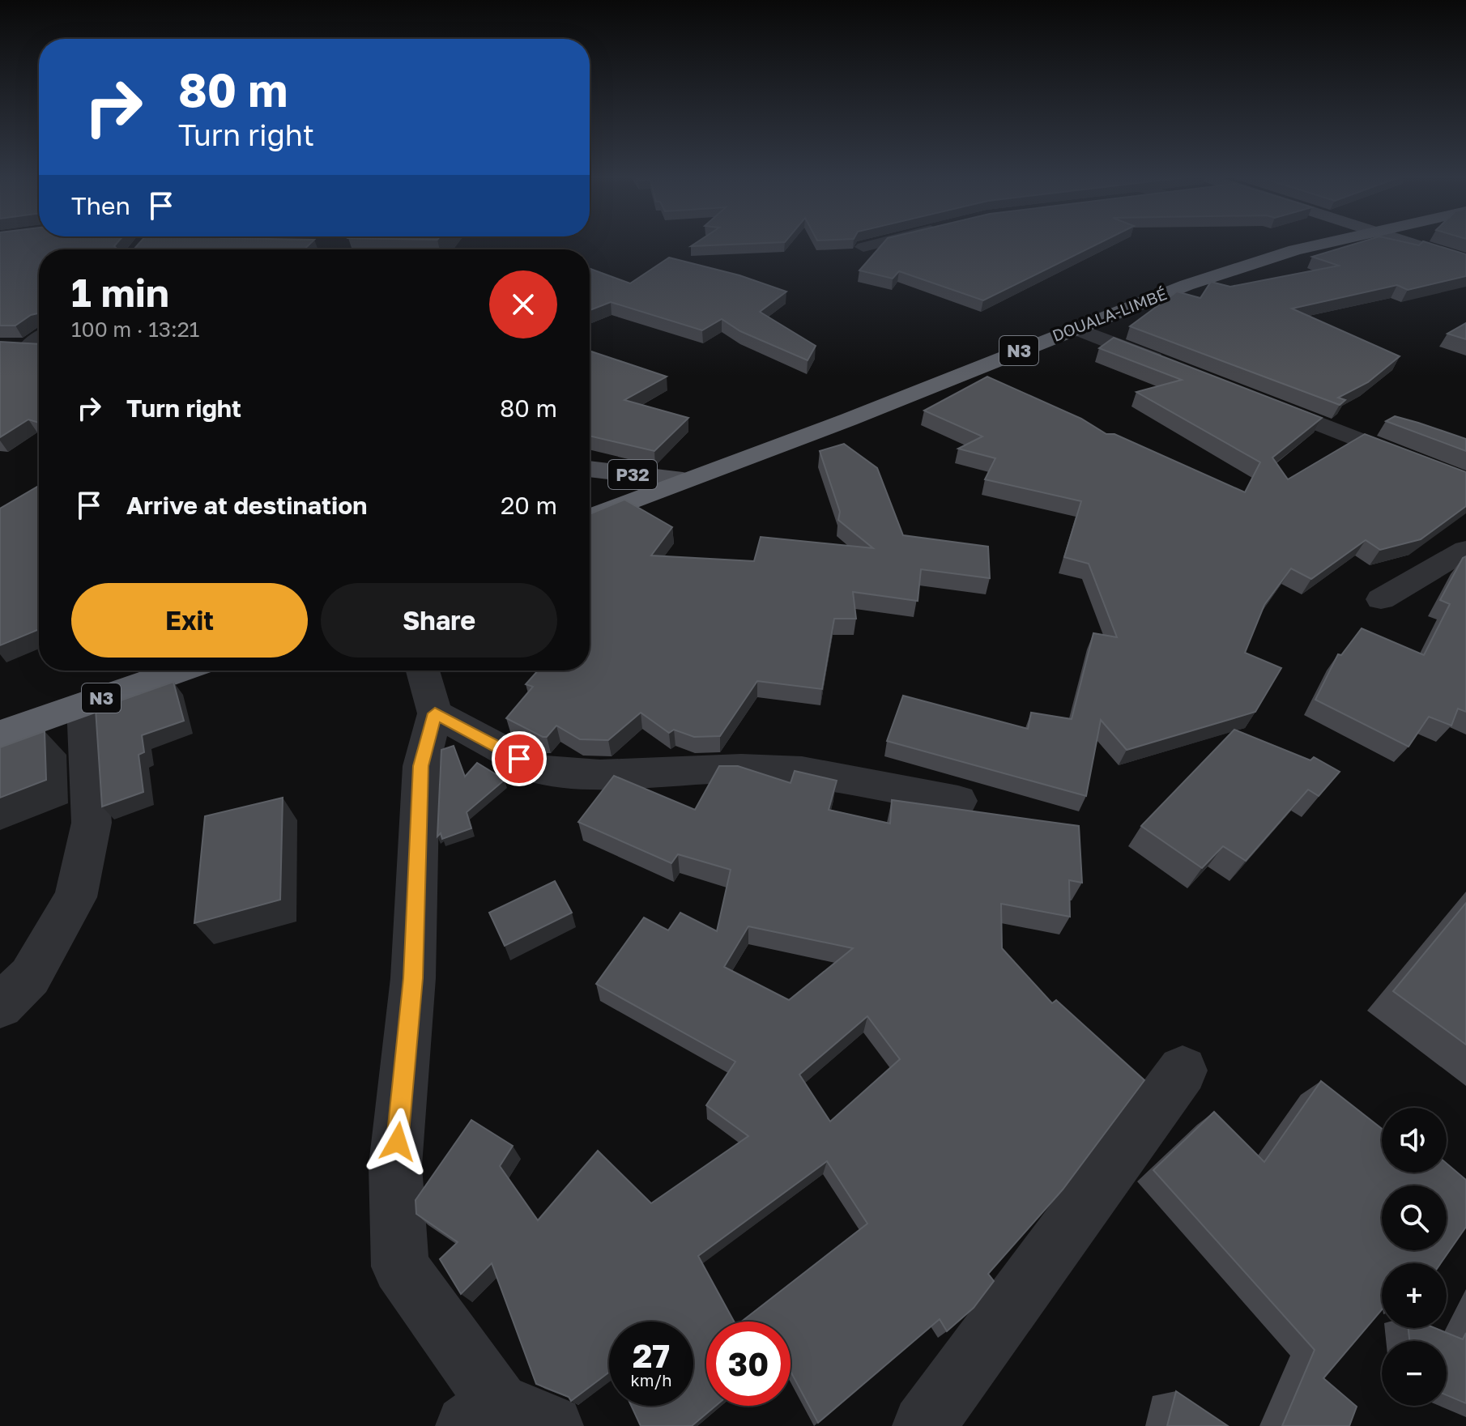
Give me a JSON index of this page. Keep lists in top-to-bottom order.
{
  "streets": {
    "highway": ["DOUALA-LIMBÉ", "N3"],
    "main road": ["P32"]
  },
  "crossings": [
    ["DOUALA-LIMBÉ", "P32"]
  ],
  "page": {
    "turn": ["80 m", "Turn right"],
    "then": "Then",
    "heading": ["1 min", "100 m · 13:21"],
    "list": [
      {
        "name": "Turn right",
        "value": "80 m"
      },
      {
        "name": "Arrive at destination",
        "value": "20 m"
      }
    ],
    "buttons": ["Exit", "Share"],
    "map_buttons": ["+", "−"],
    "speed": "27 km/h",
    "limit": "30"
  }
}
